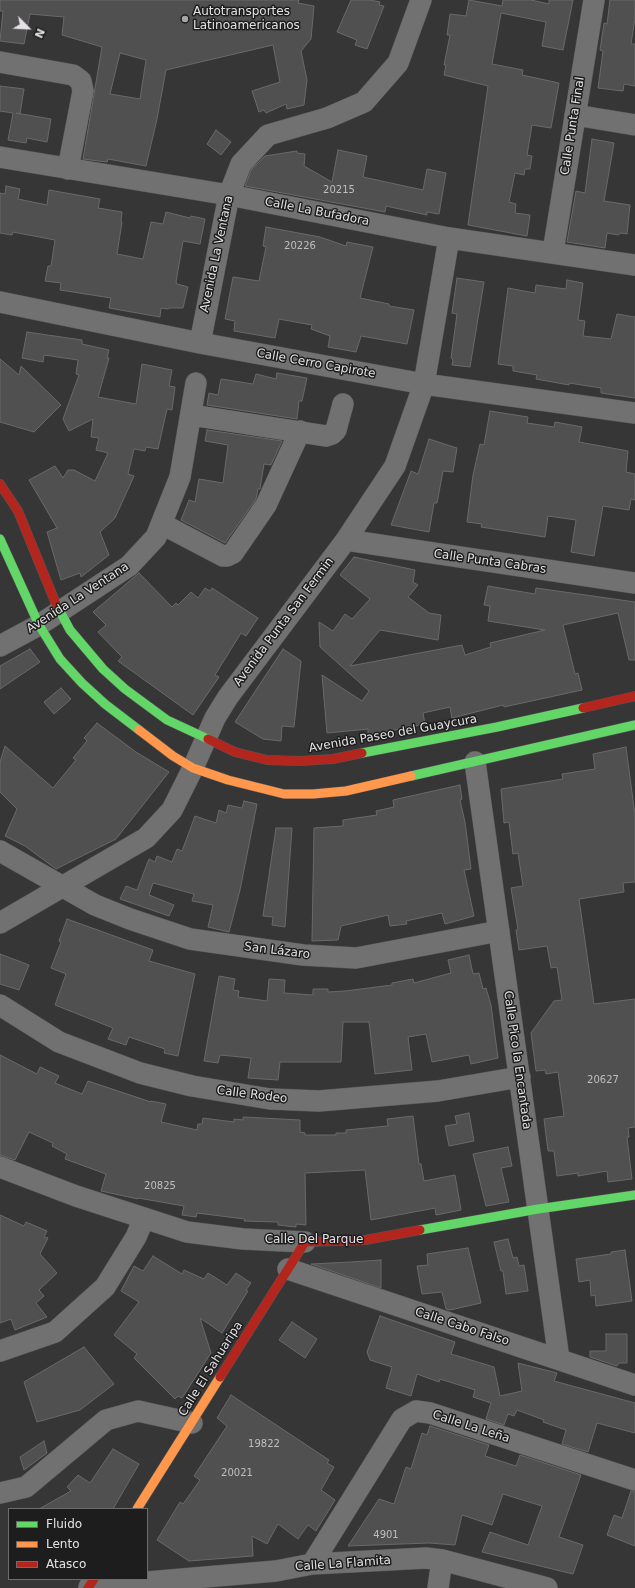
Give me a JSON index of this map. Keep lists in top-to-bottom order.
{
  "streets": {
    "main road": ["Avenida Paseo del Guaycura", "Calle Del Parque", "Calle El Sahuaripa"],
    "street": [
      "Calle Punta Final",
      "Calle La Bufadora",
      "Avenida La Ventana",
      "Calle Cerro Capirote",
      "Calle Punta Cabras",
      "Avenida Punta San Fermin",
      "San Lázaro",
      "Calle Pico la Encantada",
      "Calle Rodeo",
      "Calle Cabo Falso",
      "Calle La Leña",
      "Calle La Flamita"
    ]
  },
  "crossings": [
    ["Calle Punta Final", "Calle La Bufadora"],
    ["Calle La Bufadora", "Avenida La Ventana"],
    ["Calle La Bufadora", "Avenida Punta San Fermin"],
    ["Avenida La Ventana", "Calle Cerro Capirote"],
    ["Avenida La Ventana", "Avenida Paseo del Guaycura"],
    ["Calle Cerro Capirote", "Avenida Punta San Fermin"],
    ["Calle Punta Cabras", "Avenida Punta San Fermin"],
    ["Avenida Punta San Fermin", "Avenida Paseo del Guaycura"],
    ["Avenida Punta San Fermin", "San Lázaro"],
    ["San Lázaro", "Calle Pico la Encantada"],
    ["Calle Pico la Encantada", "Calle Rodeo"],
    ["Calle Pico la Encantada", "Calle Del Parque"],
    ["Calle Pico la Encantada", "Calle Cabo Falso"],
    ["Calle Del Parque", "Calle El Sahuaripa"],
    ["Calle Cabo Falso", "Calle El Sahuaripa"],
    ["Calle La Leña", "Calle La Flamita"]
  ],
  "places": ["Autotransportes Latinoamericanos"],
  "house_numbers": [
    "20215",
    "20226",
    "20627",
    "20825",
    "19822",
    "20021",
    "4901"
  ],
  "legend": ["Fluido", "Lento", "Atasco"],
  "north": "bottom right"
}
